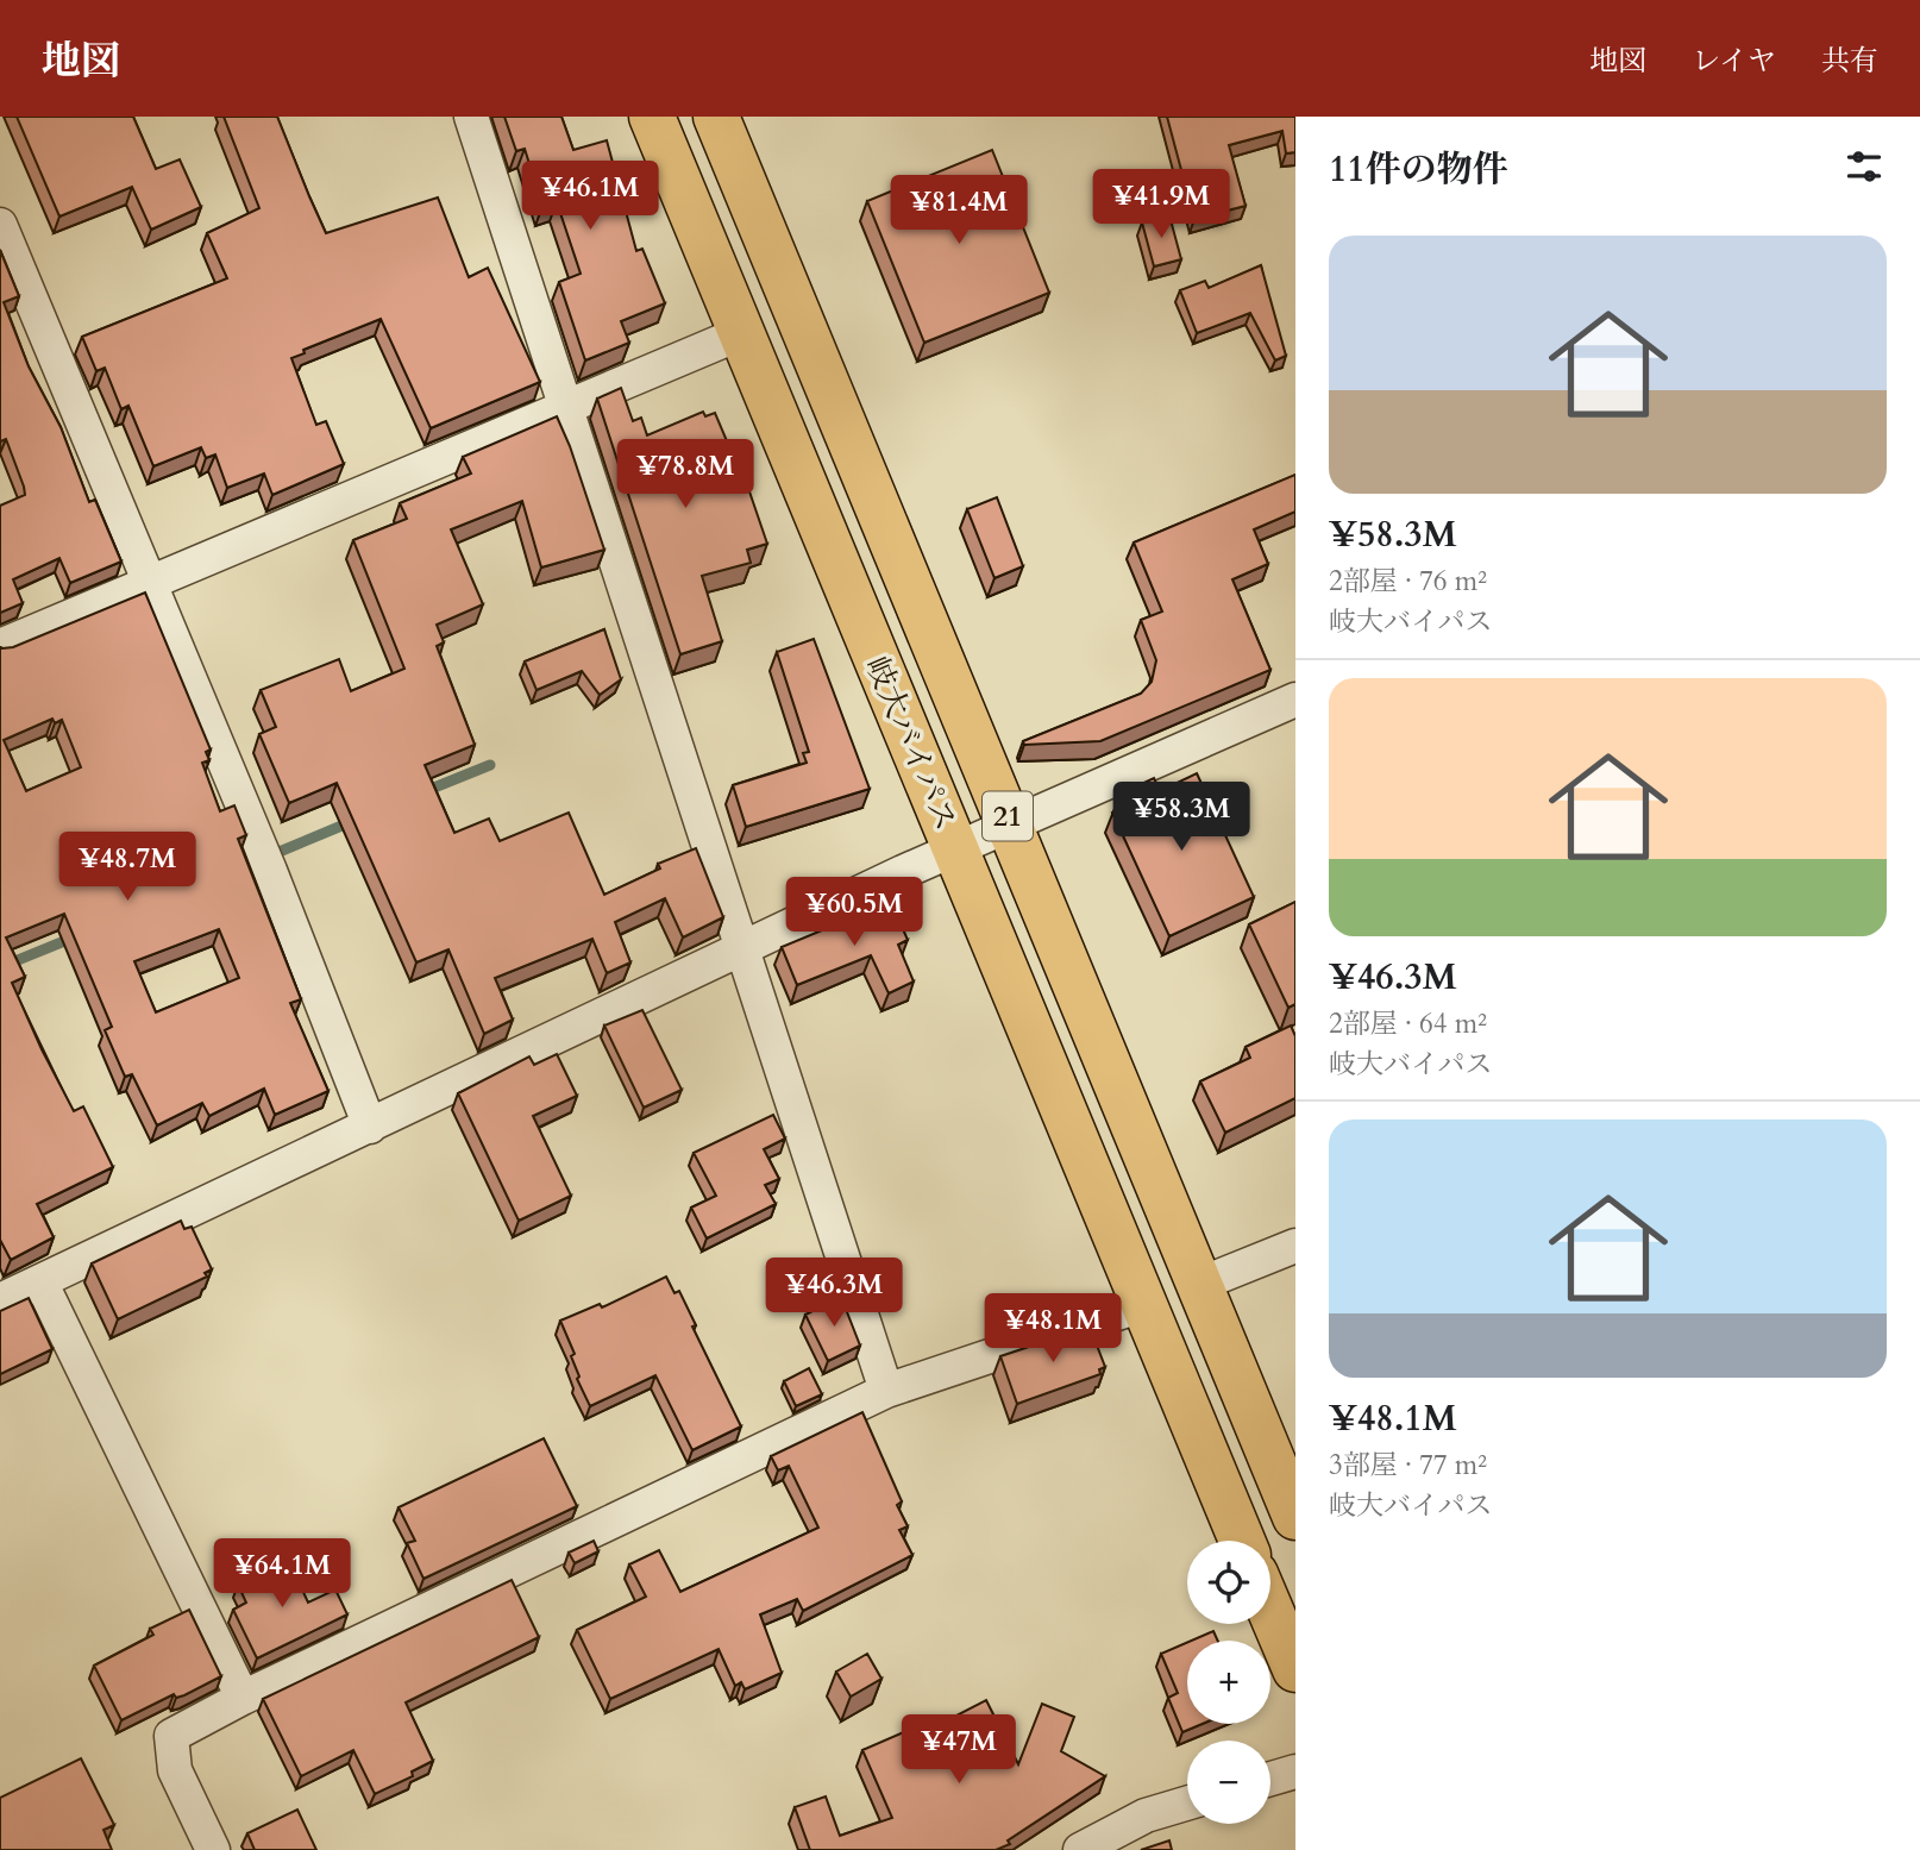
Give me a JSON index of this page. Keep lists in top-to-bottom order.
{
  "streets": {
    "highway": ["岐大バイパス", "21"]
  },
  "page": {
    "header": "地図",
    "nav": ["地図", "レイヤ", "共有"],
    "heading": "11件の物件",
    "price": [
      "¥46.1M",
      "¥41.9M",
      "¥81.4M",
      "¥78.8M",
      "¥58.3M",
      "¥48.7M",
      "¥60.5M",
      "¥46.3M",
      "¥48.1M",
      "¥64.1M",
      "¥47M"
    ],
    "list": [
      {
        "name": "¥58.3M",
        "note": "2部屋 · 76 m² · 岐大バイパス"
      },
      {
        "name": "¥46.3M",
        "note": "2部屋 · 64 m² · 岐大バイパス"
      },
      {
        "name": "¥48.1M",
        "note": "3部屋 · 77 m² · 岐大バイパス"
      }
    ],
    "map_buttons": ["+", "−"]
  }
}
